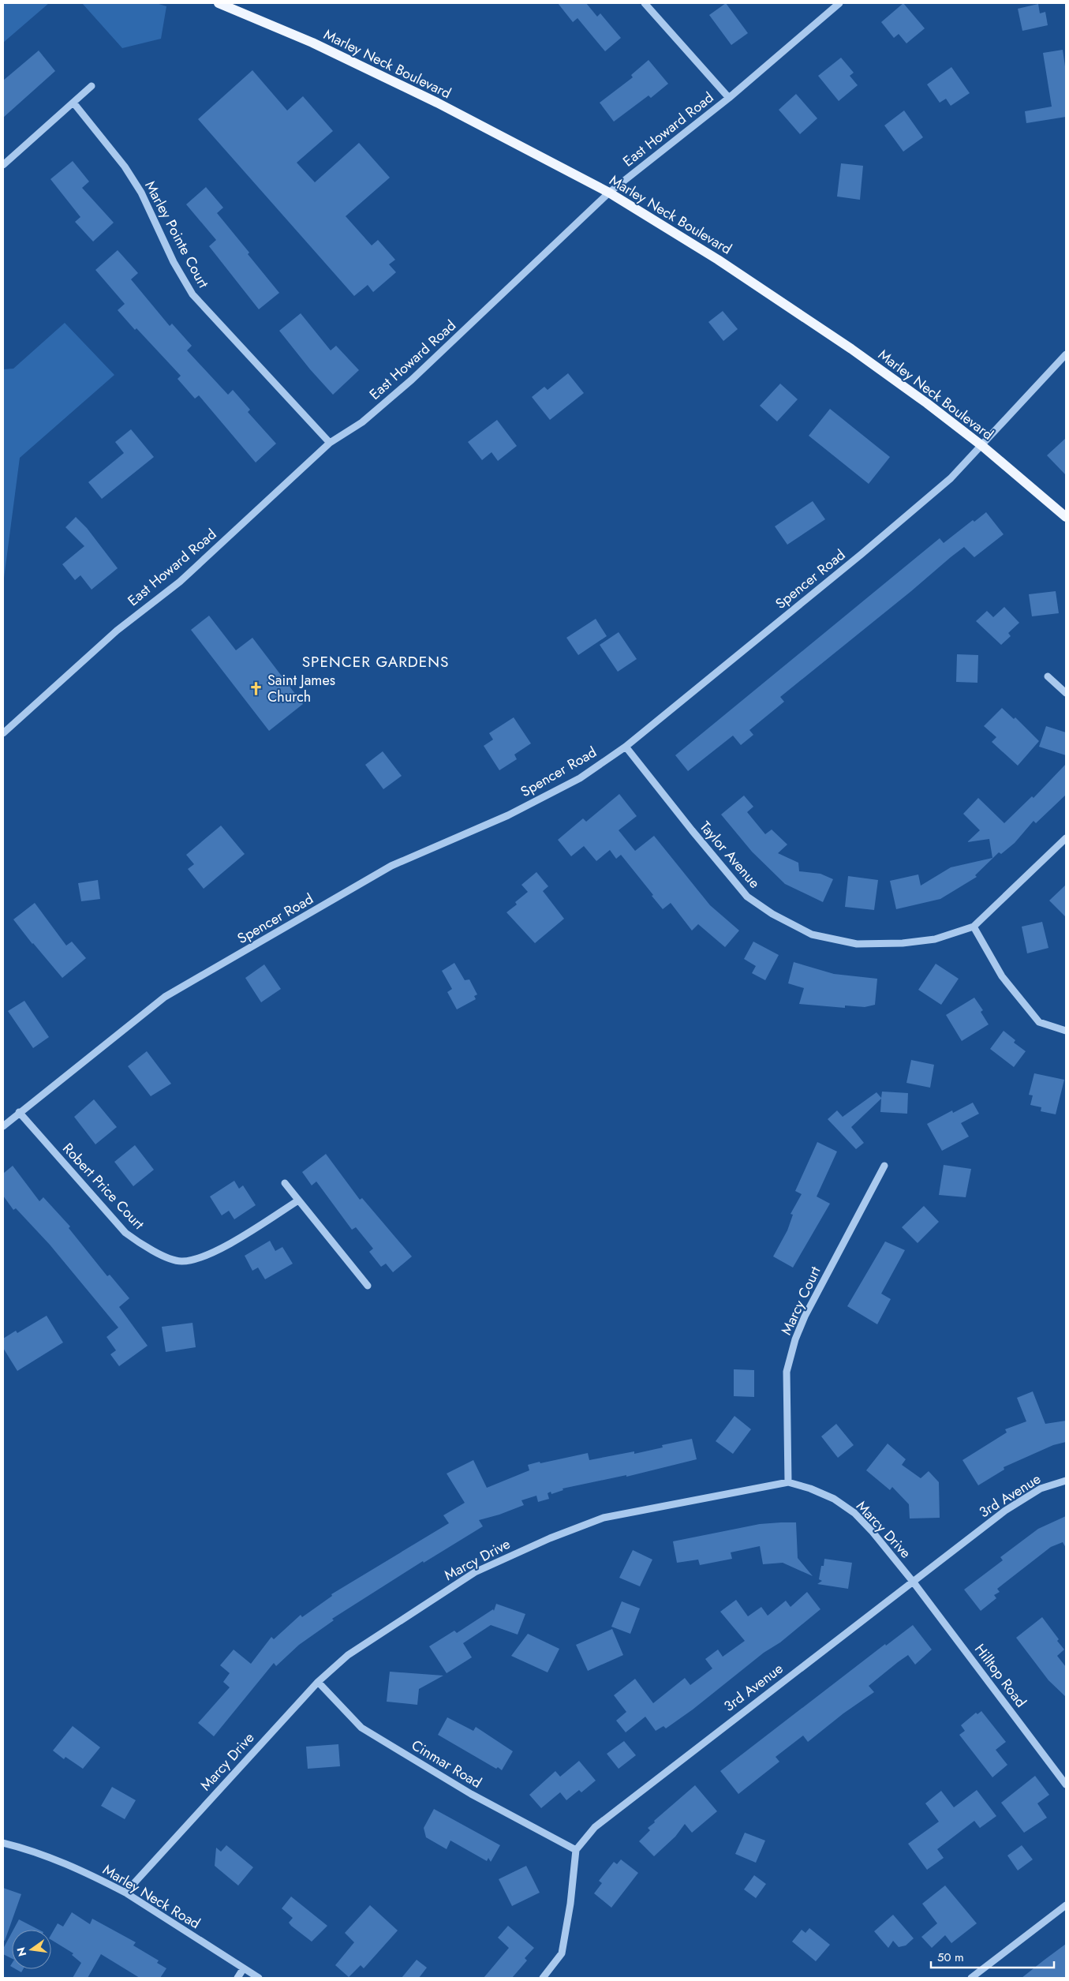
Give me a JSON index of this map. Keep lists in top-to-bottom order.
{
  "streets": {
    "main road": ["Marley Neck Boulevard"],
    "street": [
      "East Howard Road",
      "Marley Pointe Court",
      "Spencer Road",
      "Taylor Avenue",
      "Robert Price Court",
      "Marcy Court",
      "3rd Avenue",
      "Marcy Drive",
      "Hilltop Road",
      "Cinmar Road",
      "Marley Neck Road"
    ]
  },
  "crossings": [
    ["Marley Neck Boulevard", "East Howard Road"],
    ["Marley Neck Boulevard", "Spencer Road"],
    ["East Howard Road", "Marley Pointe Court"],
    ["Spencer Road", "Taylor Avenue"],
    ["Spencer Road", "Robert Price Court"],
    ["Marcy Court", "Marcy Drive"],
    ["3rd Avenue", "Marcy Drive"],
    ["3rd Avenue", "Hilltop Road"],
    ["3rd Avenue", "Cinmar Road"],
    ["Marcy Drive", "Hilltop Road"],
    ["Marcy Drive", "Cinmar Road"],
    ["Marcy Drive", "Marley Neck Road"]
  ],
  "districts": ["SPENCER GARDENS"],
  "places": {
    "church": ["Saint James Church"]
  },
  "scale_bar": "50 m",
  "north": "left"
}
